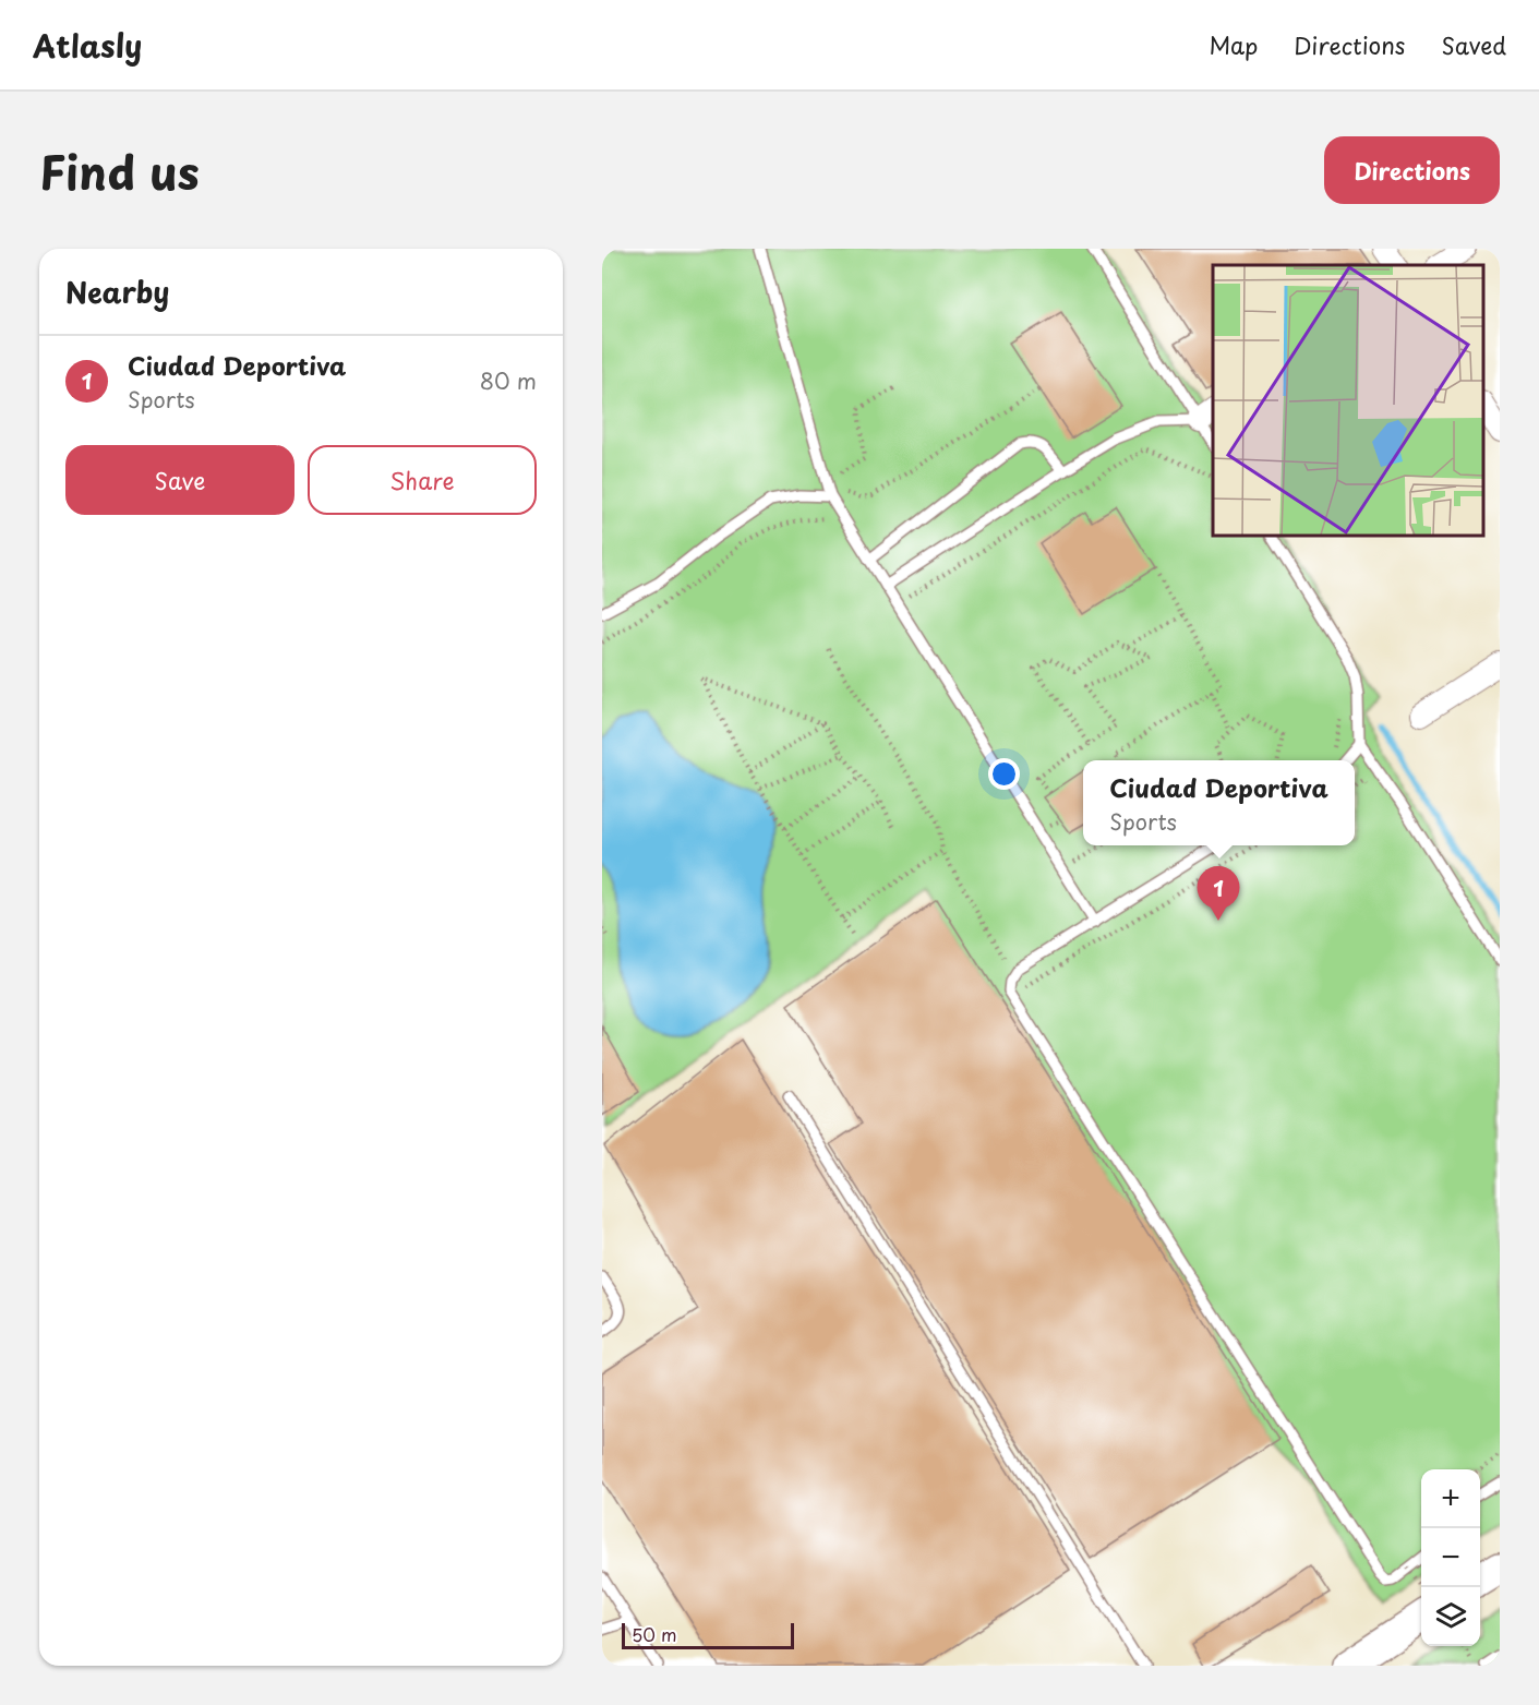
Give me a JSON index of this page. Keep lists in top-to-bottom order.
{
  "scale_bar": "50 m",
  "page": {
    "header": "Atlasly",
    "nav": ["Map", "Directions", "Saved"],
    "title": "Find us",
    "buttons": [
      "Directions",
      ["Save", "Share"]
    ],
    "heading": "Nearby",
    "list": [
      {
        "mark": "1",
        "name": "Ciudad Deportiva",
        "note": "Sports",
        "value": "80 m"
      }
    ],
    "popup": ["Ciudad Deportiva", "Sports"],
    "pins": "1",
    "map_buttons": ["+", "−"],
    "scale": "50 m"
  }
}
